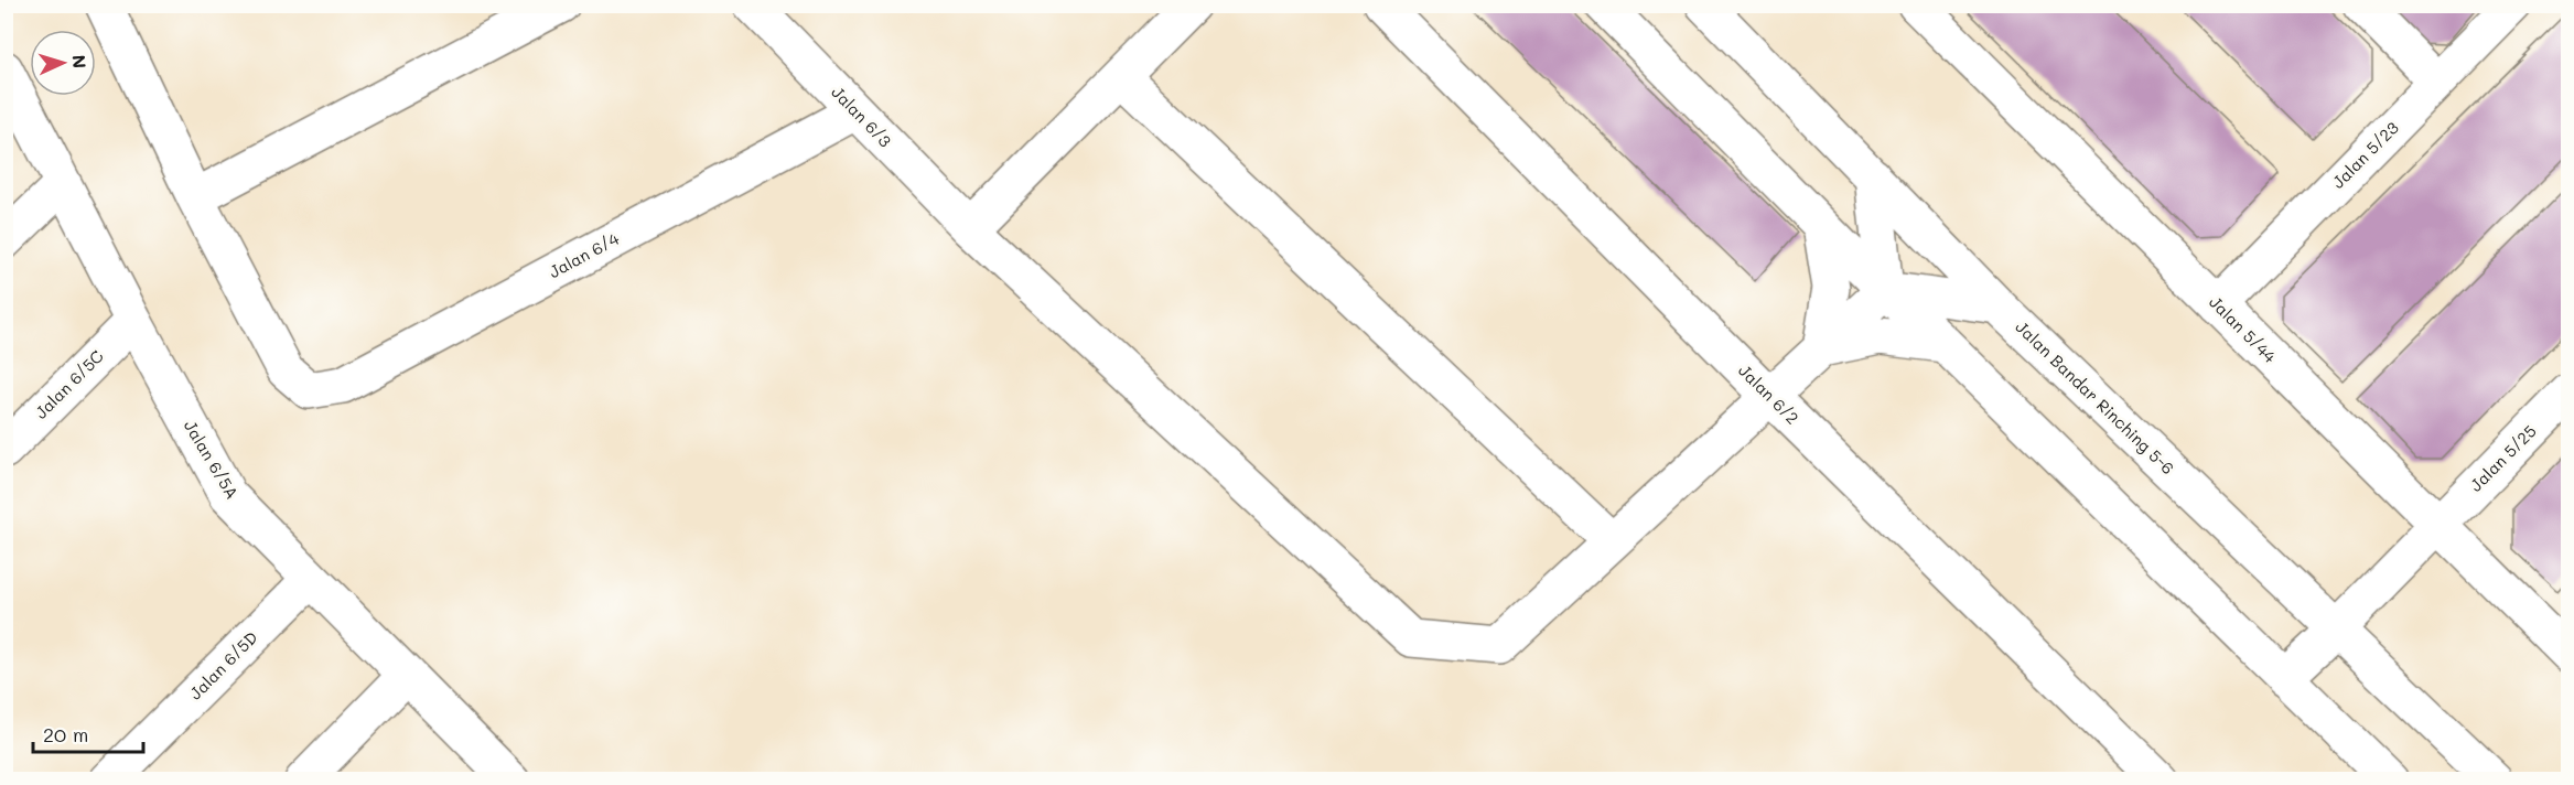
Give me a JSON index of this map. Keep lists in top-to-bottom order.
{
  "streets": {
    "street": [
      "Jalan 6/3",
      "Jalan 5/23",
      "Jalan 6/4",
      "Jalan 5/44",
      "Jalan 6/5C",
      "Jalan 6/2",
      "Jalan Bandar Rinching 5-6",
      "Jalan 5/25",
      "Jalan 6/5A",
      "Jalan 6/5D"
    ]
  },
  "crossings": [
    ["Jalan 6/3", "Jalan 6/4"],
    ["Jalan 6/3", "Jalan 6/2"],
    ["Jalan 5/23", "Jalan 5/44"],
    ["Jalan 5/44", "Jalan 5/25"],
    ["Jalan 6/5C", "Jalan 6/5A"],
    ["Jalan Bandar Rinching 5-6", "Jalan 5/25"],
    ["Jalan 6/5A", "Jalan 6/5D"]
  ],
  "scale_bar": "20 m",
  "north": "right"
}
